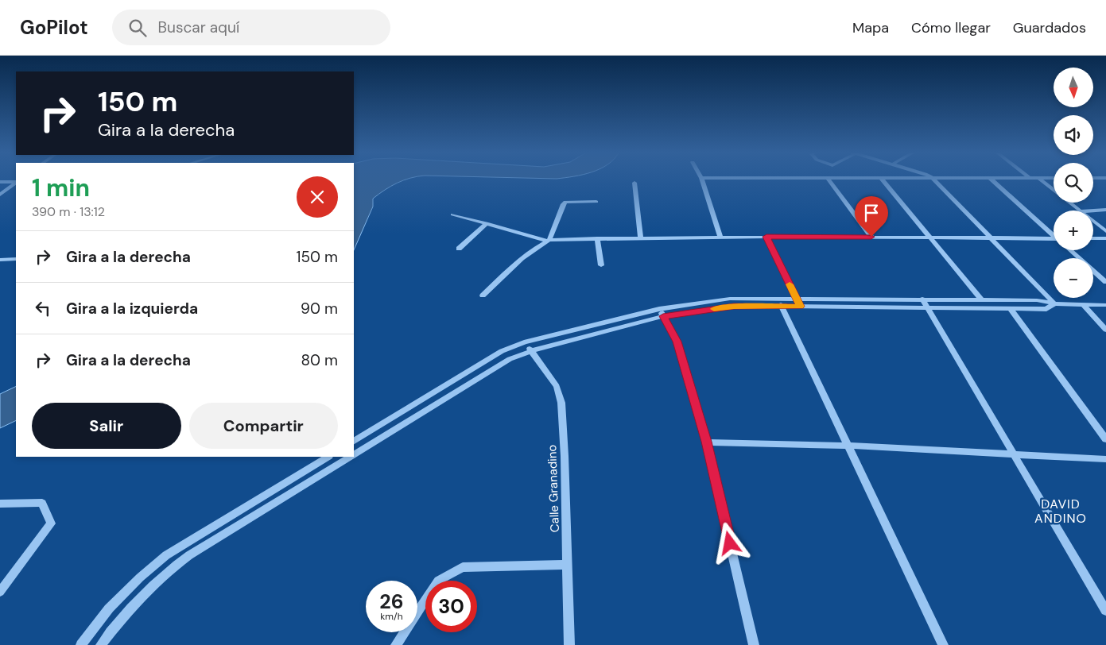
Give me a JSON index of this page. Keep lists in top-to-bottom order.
{
  "streets": {
    "street": ["Calle Granadino"]
  },
  "districts": ["DAVID ANDINO"],
  "north": "bottom",
  "page": {
    "header": "GoPilot",
    "search": "Buscar aquí",
    "nav": ["Mapa", "Cómo llegar", "Guardados"],
    "map_buttons": ["+", "−"],
    "turn": ["150 m", "Gira a la derecha"],
    "heading": ["1 min", "390 m · 13:12"],
    "list": [
      {
        "name": "Gira a la derecha",
        "value": "150 m"
      },
      {
        "name": "Gira a la izquierda",
        "value": "90 m"
      },
      {
        "name": "Gira a la derecha",
        "value": "80 m"
      }
    ],
    "buttons": ["Salir", "Compartir"],
    "speed": "26 km/h",
    "limit": "30"
  }
}
